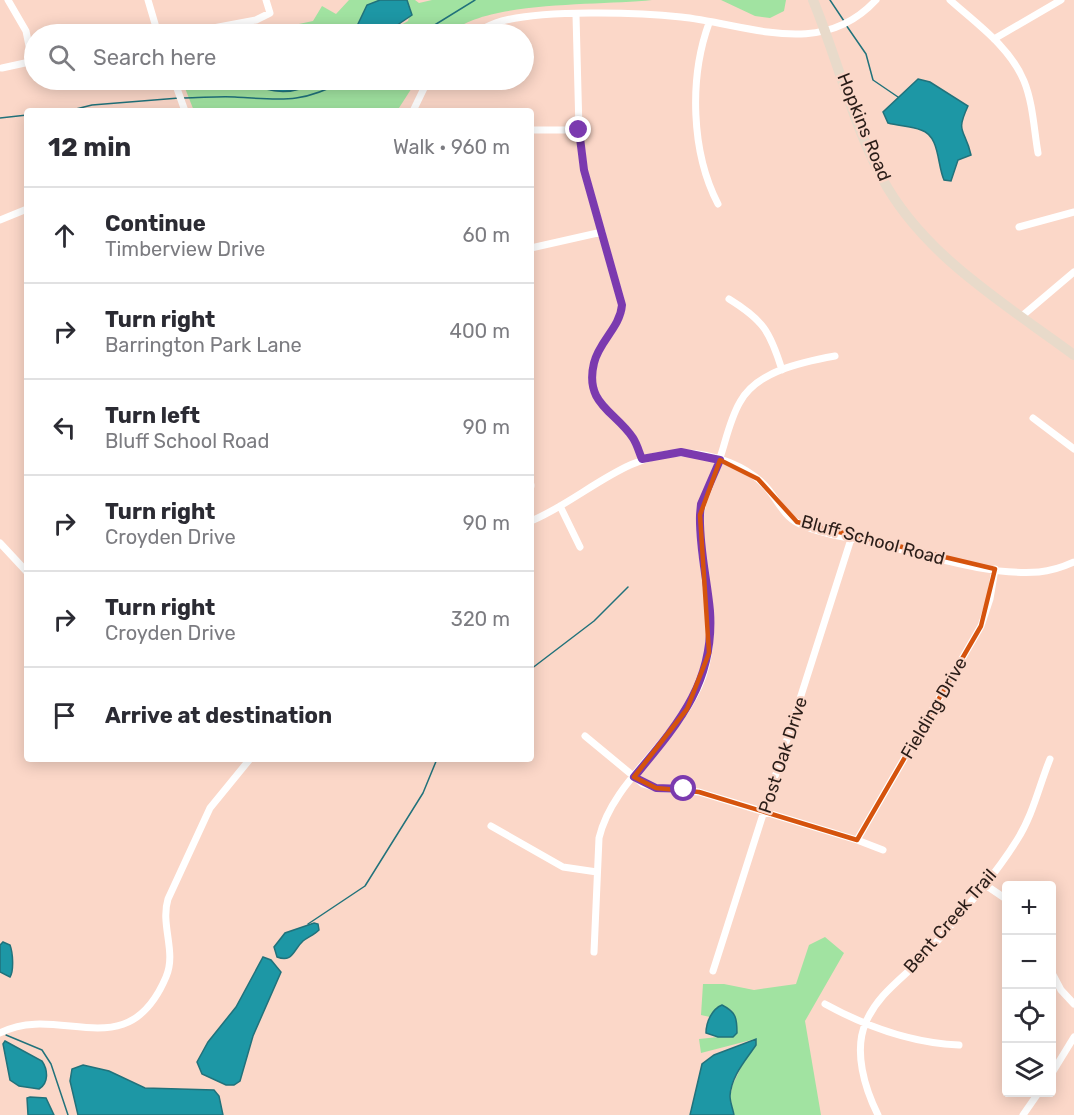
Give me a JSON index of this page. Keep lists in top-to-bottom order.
{
  "streets": {
    "main road": ["Hopkins Road"],
    "street": [
      "Bluff School Road",
      "Fielding Drive",
      "Post Oak Drive",
      "Bent Creek Trail"
    ]
  },
  "crossings": [
    ["Bluff School Road", "Fielding Drive"],
    ["Bluff School Road", "Post Oak Drive"]
  ],
  "page": {
    "search": "Search here",
    "heading": ["12 min", "Walk · 960 m"],
    "list": [
      ["Continue", "Timberview Drive", "60 m"],
      ["Turn right", "Barrington Park Lane", "400 m"],
      ["Turn left", "Bluff School Road", "90 m"],
      ["Turn right", "Croyden Drive", "90 m"],
      ["Turn right", "Croyden Drive", "320 m"],
      "Arrive at destination"
    ],
    "map_buttons": ["+", "−"]
  }
}
